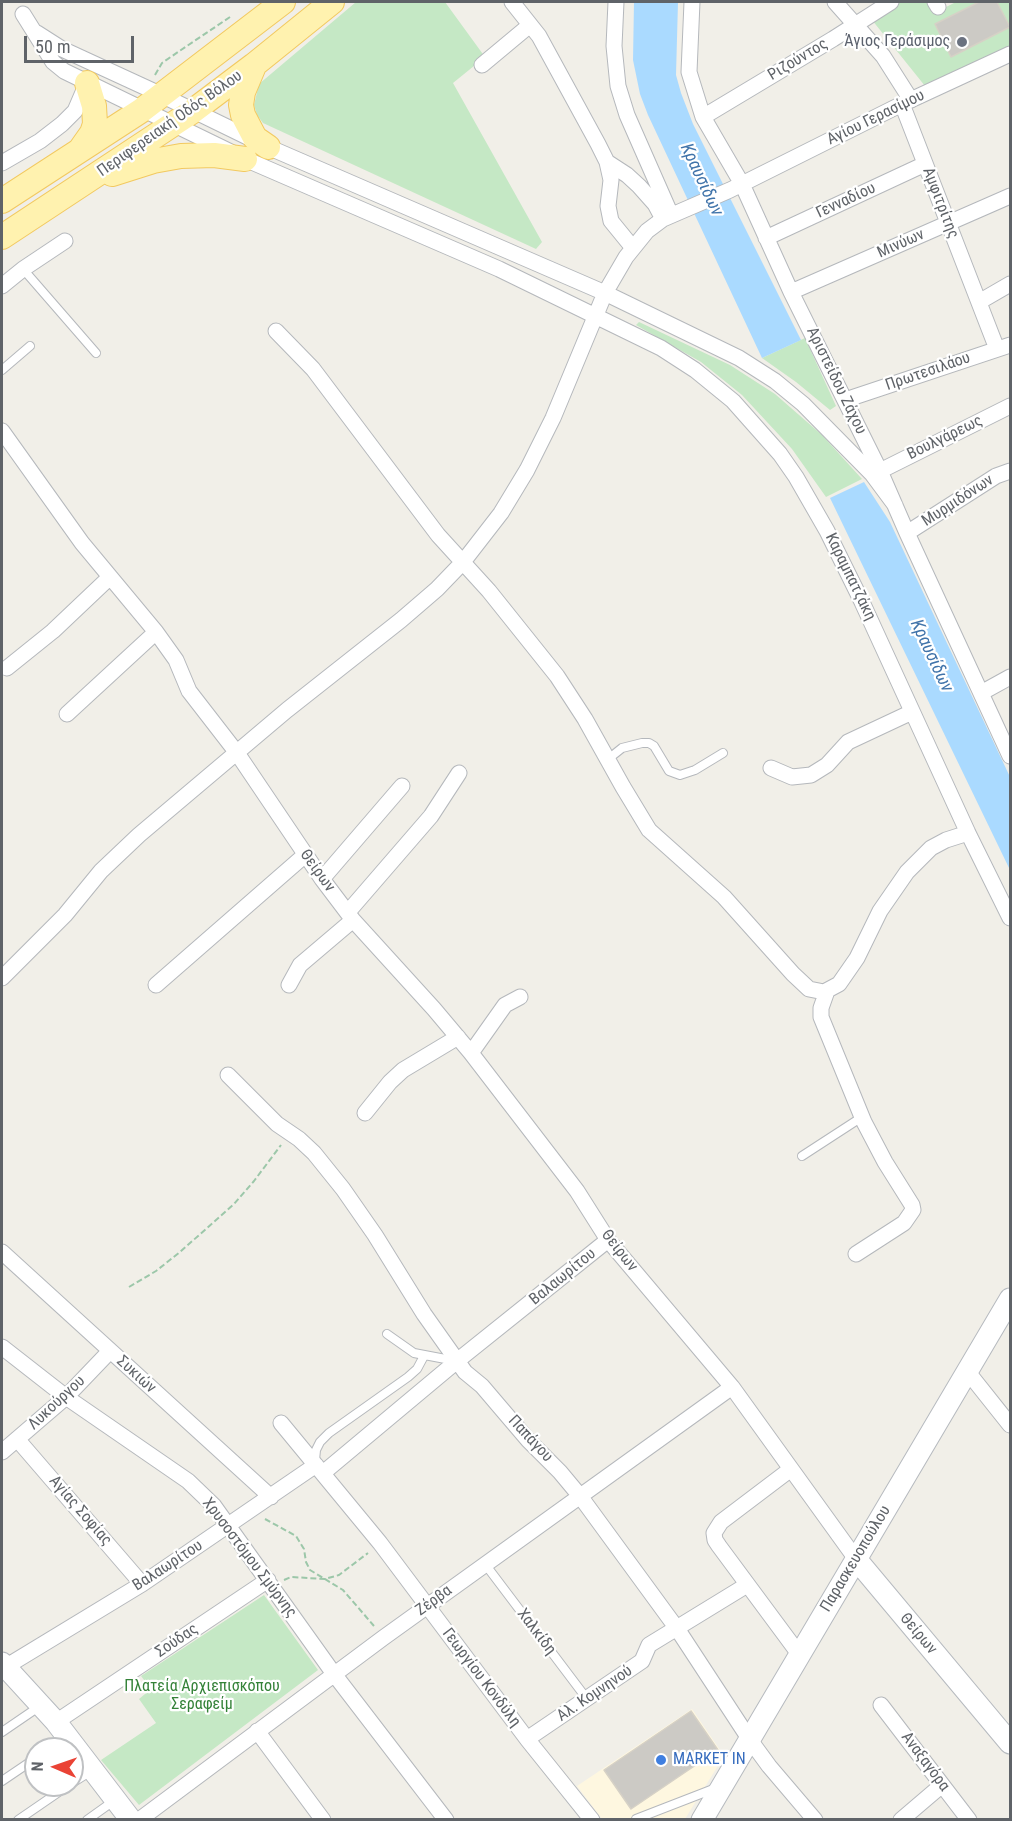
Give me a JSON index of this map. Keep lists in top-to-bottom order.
{
  "streets": {
    "main road": ["Περιφερειακή Οδός Βόλου"],
    "street": [
      "Ριζούντος",
      "Αγίου Γερασίμου",
      "Γενναδίου",
      "Αμφιτρίτης",
      "Μινύων",
      "Πρωτεσιλάου",
      "Αριστείδου Ζάχου",
      "Βουλγάρεως",
      "Μυρμιδόνων",
      "Καραμπατζάκη",
      "Θείρων",
      "Βαλαωρίτου",
      "Συκιών",
      "Λυκούργου",
      "Παπάγου",
      "Αγίας Σοφίας",
      "Χρυσοστόμου Σμύρνης",
      "Παρασκευοπούλου",
      "Ζέρβα",
      "Σούδας",
      "Γεωργίου Κονδύλη",
      "Αλ. Κομνηνού",
      "Αναξαγόρα"
    ],
    "lane": ["Χαλκίδη"]
  },
  "crossings": [
    ["Ριζούντος", "Αμφιτρίτης"],
    ["Ριζούντος", "Αριστείδου Ζάχου"],
    ["Αγίου Γερασίμου", "Αμφιτρίτης"],
    ["Αγίου Γερασίμου", "Αριστείδου Ζάχου"],
    ["Περιφερειακή Οδός Βόλου", "Καραμπατζάκη"],
    ["Γενναδίου", "Αμφιτρίτης"],
    ["Γενναδίου", "Αριστείδου Ζάχου"],
    ["Αμφιτρίτης", "Μινύων"],
    ["Αμφιτρίτης", "Πρωτεσιλάου"],
    ["Μινύων", "Αριστείδου Ζάχου"],
    ["Πρωτεσιλάου", "Αριστείδου Ζάχου"],
    ["Αριστείδου Ζάχου", "Βουλγάρεως"],
    ["Αριστείδου Ζάχου", "Μυρμιδόνων"],
    ["Θείρων", "Βαλαωρίτου"],
    ["Θείρων", "Παρασκευοπούλου"],
    ["Θείρων", "Ζέρβα"],
    ["Βαλαωρίτου", "Συκιών"],
    ["Βαλαωρίτου", "Παπάγου"],
    ["Βαλαωρίτου", "Αγίας Σοφίας"],
    ["Βαλαωρίτου", "Χρυσοστόμου Σμύρνης"],
    ["Βαλαωρίτου", "Γεωργίου Κονδύλη"],
    ["Συκιών", "Λυκούργου"],
    ["Λυκούργου", "Αγίας Σοφίας"],
    ["Λυκούργου", "Χρυσοστόμου Σμύρνης"],
    ["Παπάγου", "Παρασκευοπούλου"],
    ["Παπάγου", "Ζέρβα"],
    ["Παπάγου", "Αλ. Κομνηνού"],
    ["Χρυσοστόμου Σμύρνης", "Ζέρβα"],
    ["Χρυσοστόμου Σμύρνης", "Σούδας"],
    ["Ζέρβα", "Χαλκίδη"],
    ["Ζέρβα", "Γεωργίου Κονδύλη"],
    ["Χαλκίδη", "Αλ. Κομνηνού"],
    ["Γεωργίου Κονδύλη", "Αλ. Κομνηνού"]
  ],
  "water": ["Κραυσίδων"],
  "parks": ["Πλατεία Αρχιεπισκόπου Σεραφείμ"],
  "places": ["Άγιος Γεράσιμος", "MARKET IN"],
  "scale_bar": "50 m",
  "north": "left"
}
